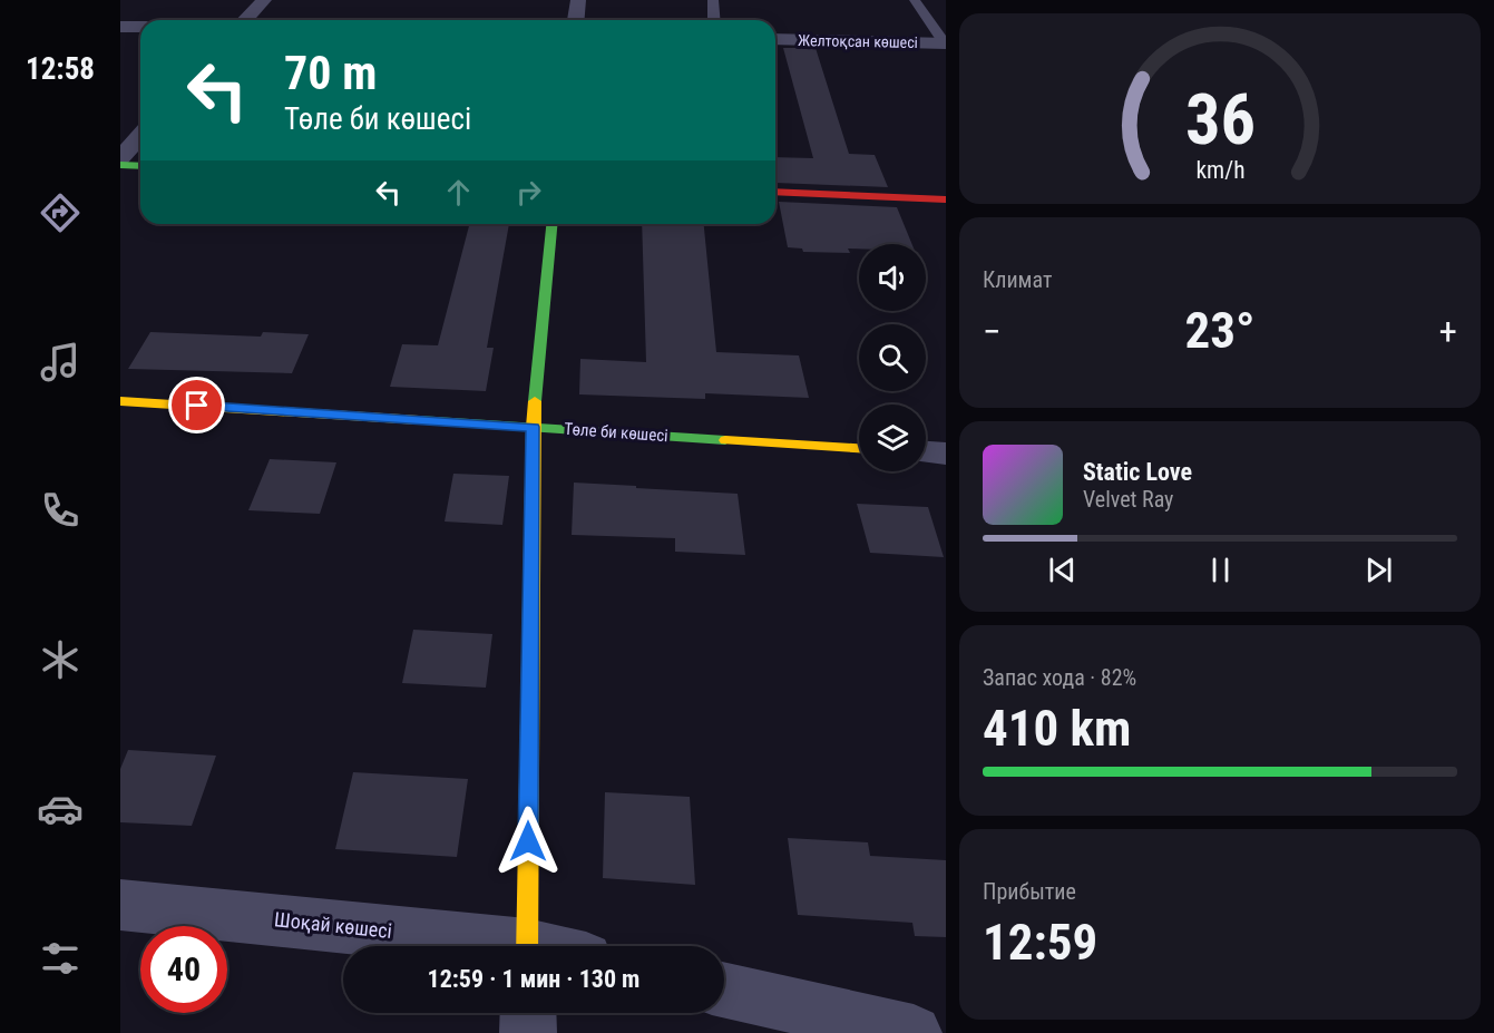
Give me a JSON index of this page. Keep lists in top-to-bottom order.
{
  "streets": {
    "street": ["Желтоқсан көшесі", "Төле би көшесі", "Шоқай көшесі"]
  },
  "page": {
    "tabs": "12:58",
    "turn": ["70 m", "Төле би көшесі"],
    "tile": [
      "Климат",
      ["Запас хода · 82%", "410 km"],
      ["Прибытие", "12:59"]
    ],
    "heat": ["−", "23°", "+"],
    "song": ["Static Love", "Velvet Ray"],
    "limit": "40",
    "trip": "12:59 · 1 мин · 130 m",
    "gauge": ["36", "km/h"]
  }
}
